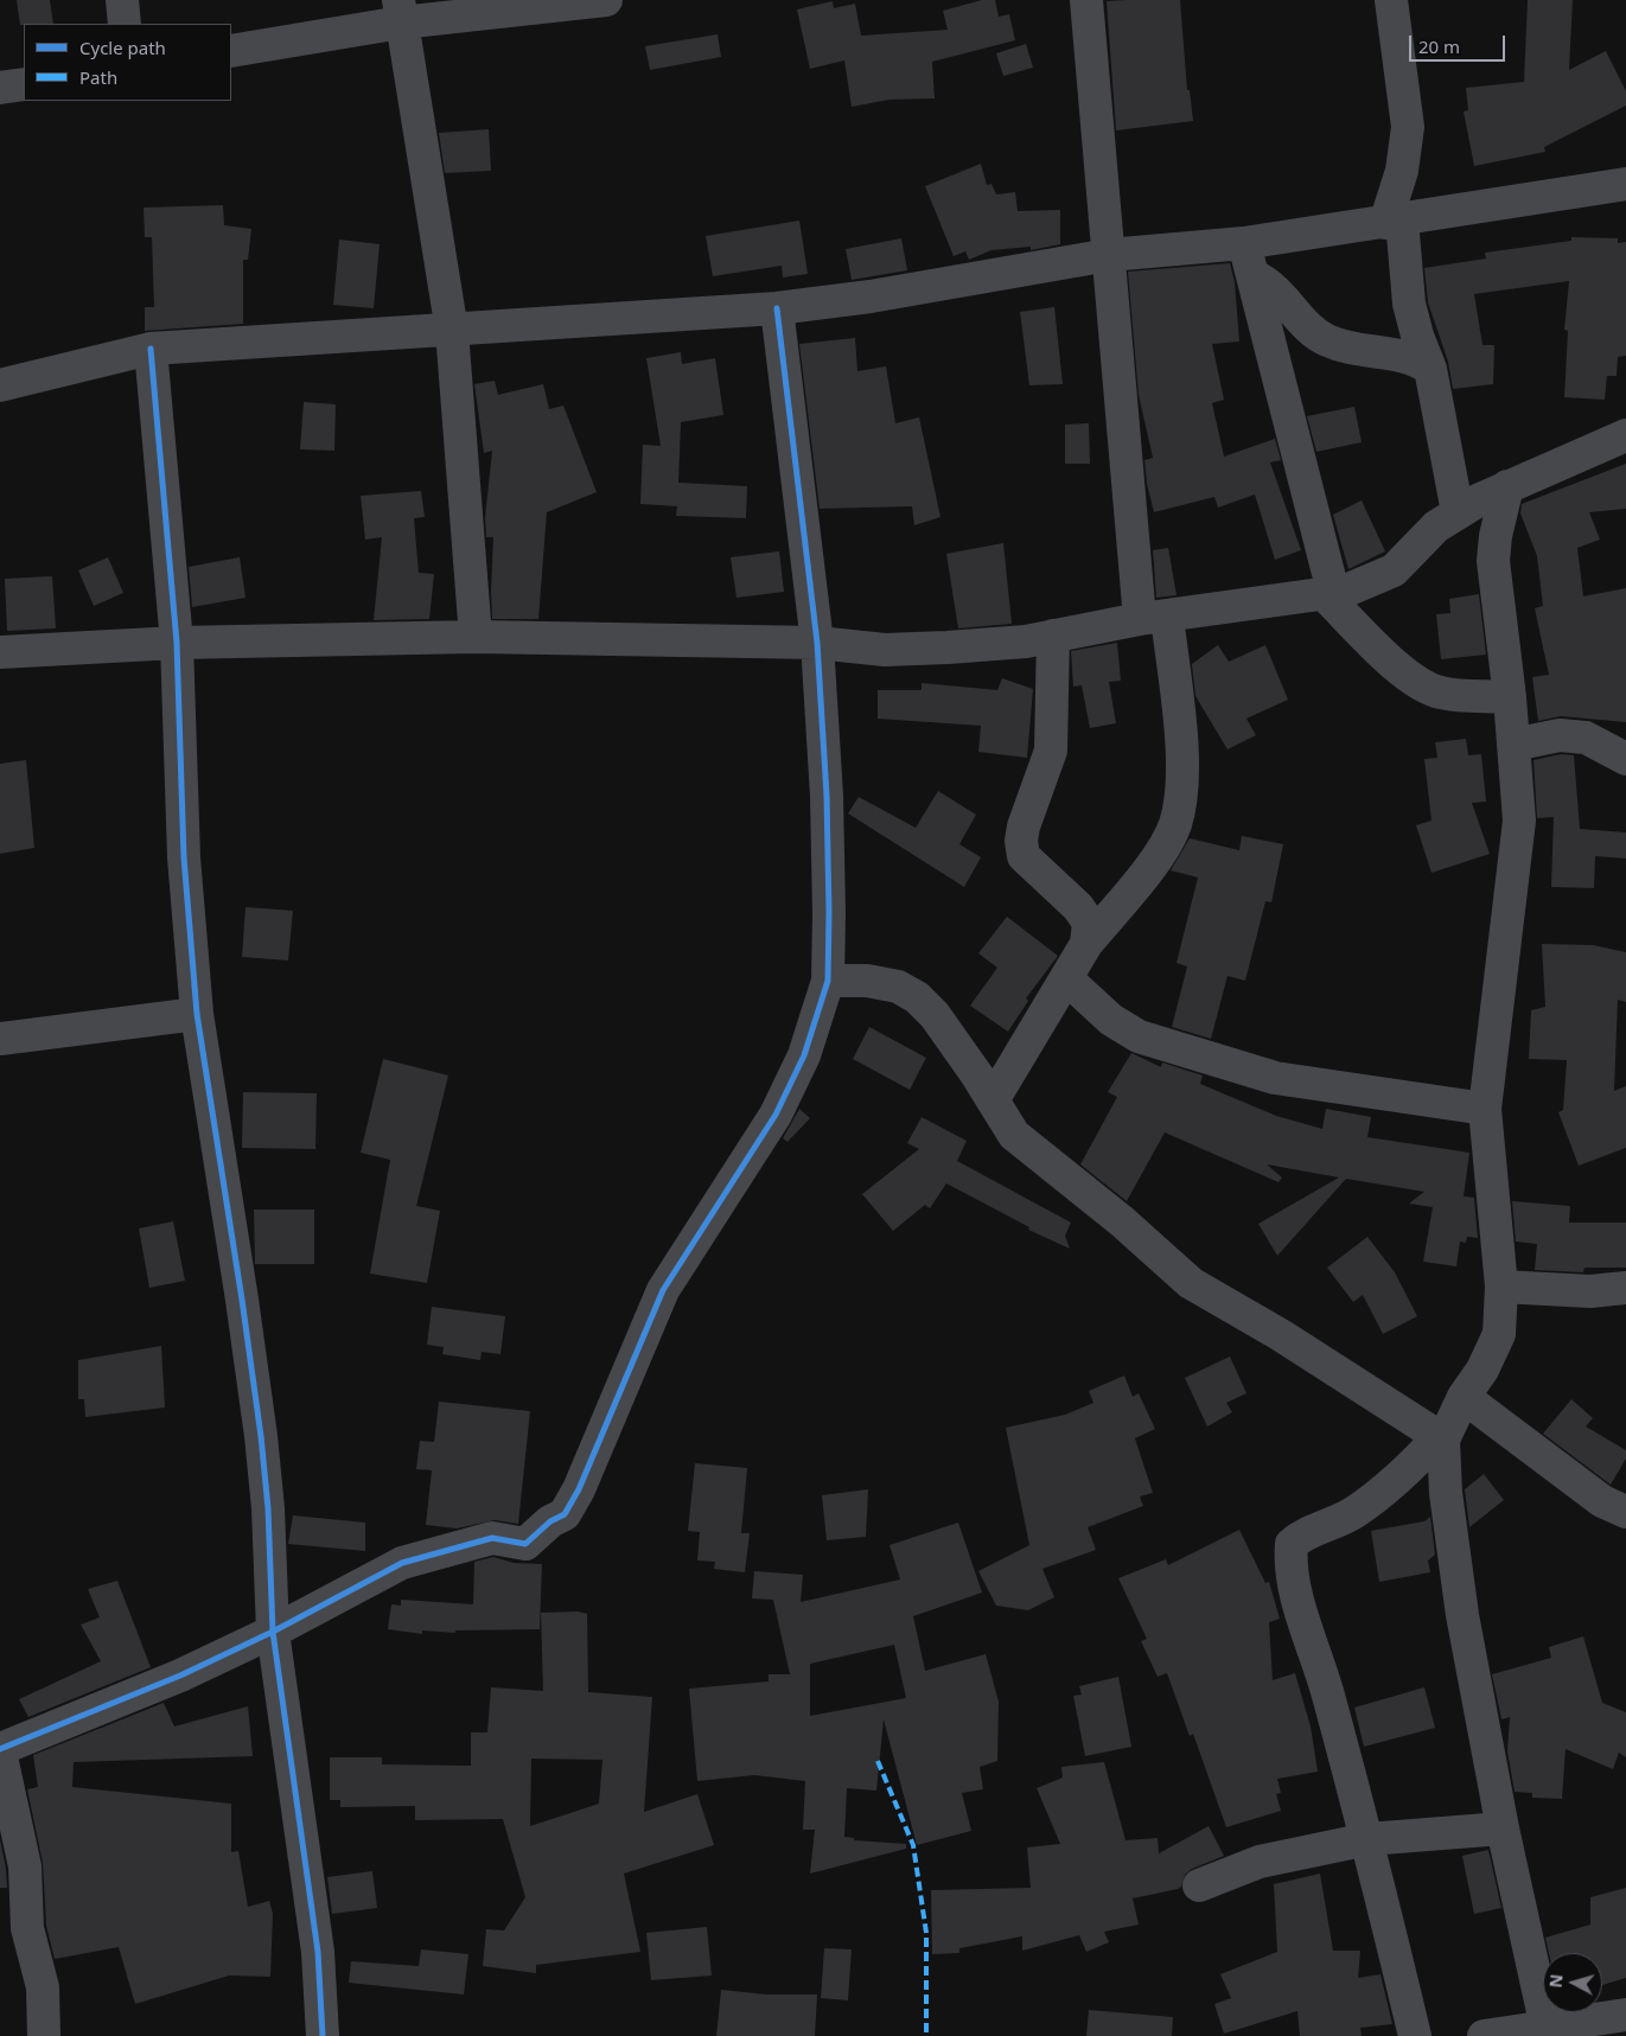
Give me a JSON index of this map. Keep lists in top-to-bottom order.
{
  "legend": ["Cycle path", "Path"],
  "scale_bar": "20 m",
  "north": "left"
}
